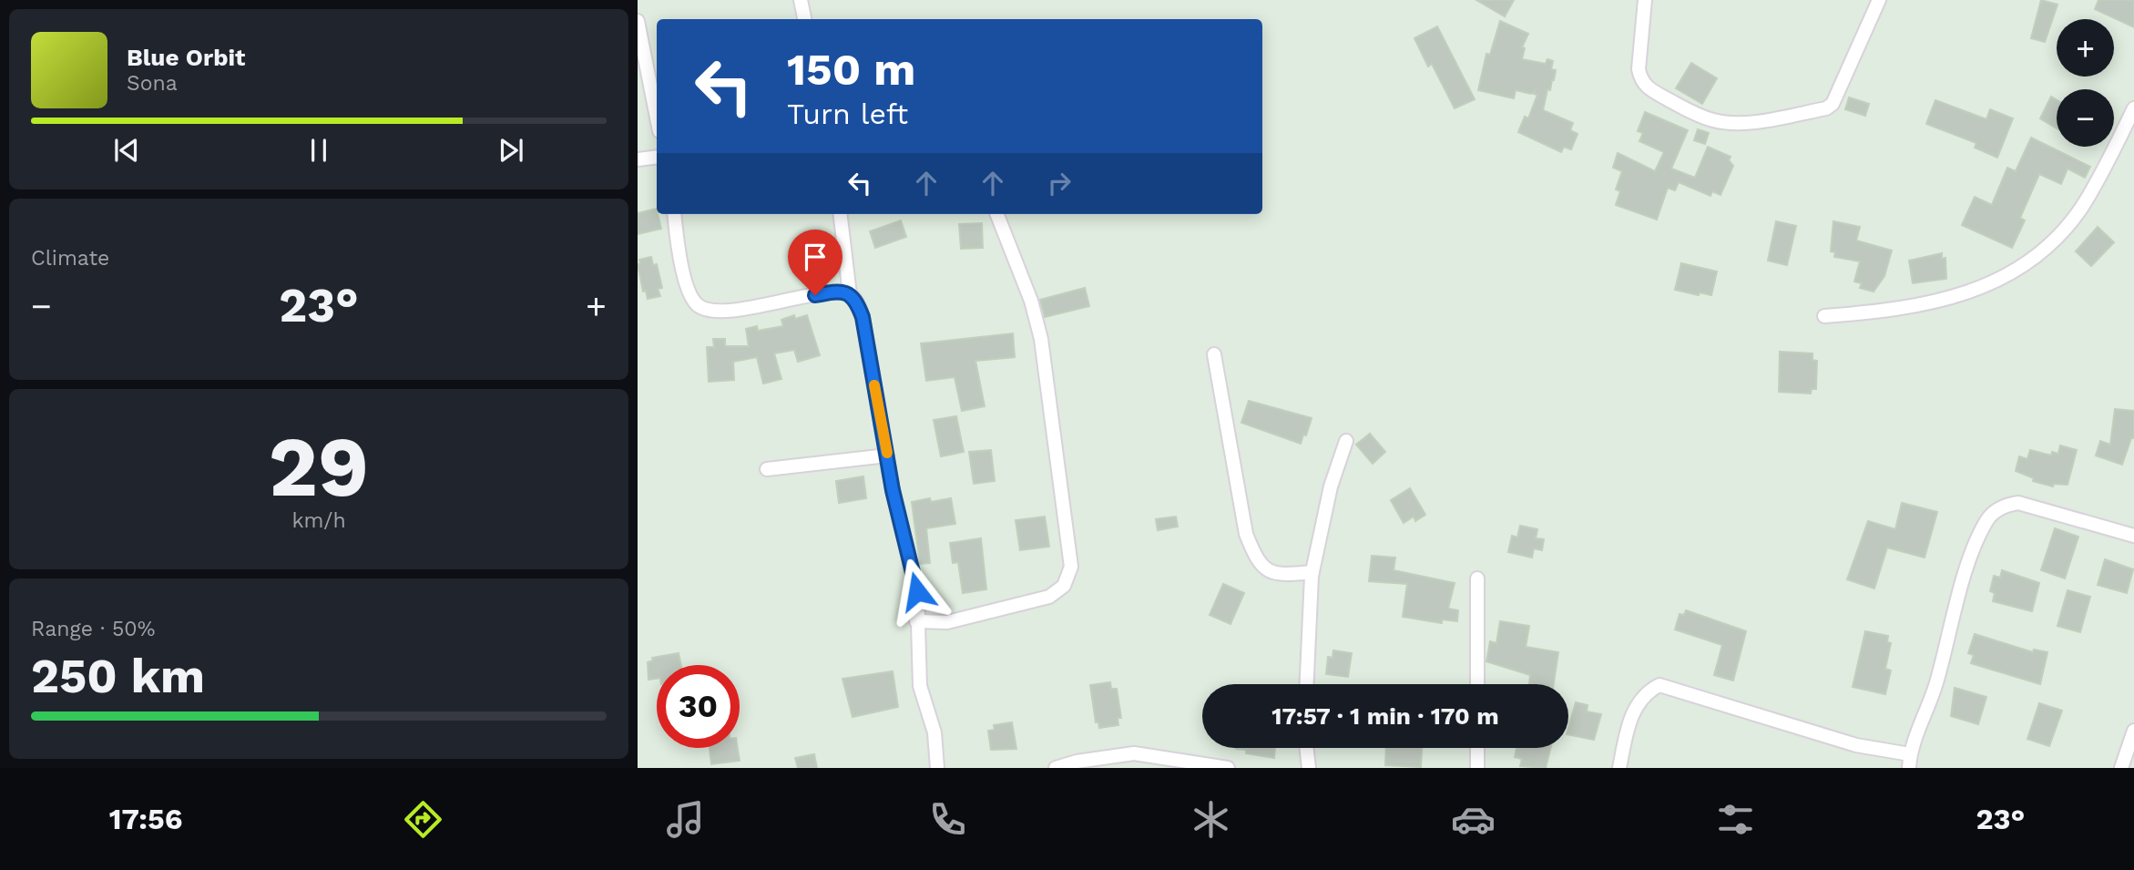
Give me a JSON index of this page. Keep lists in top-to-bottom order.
{
  "page": {
    "map_buttons": ["+", "−"],
    "turn": ["150 m", "Turn left"],
    "song": ["Blue Orbit", "Sona"],
    "tile": [
      "Climate",
      ["29", "km/h"],
      ["Range · 50%", "250 km"]
    ],
    "heat": ["−", "23°", "+"],
    "limit": "30",
    "trip": "17:57 · 1 min · 170 m",
    "tabs": ["17:56", "23°"]
  }
}
